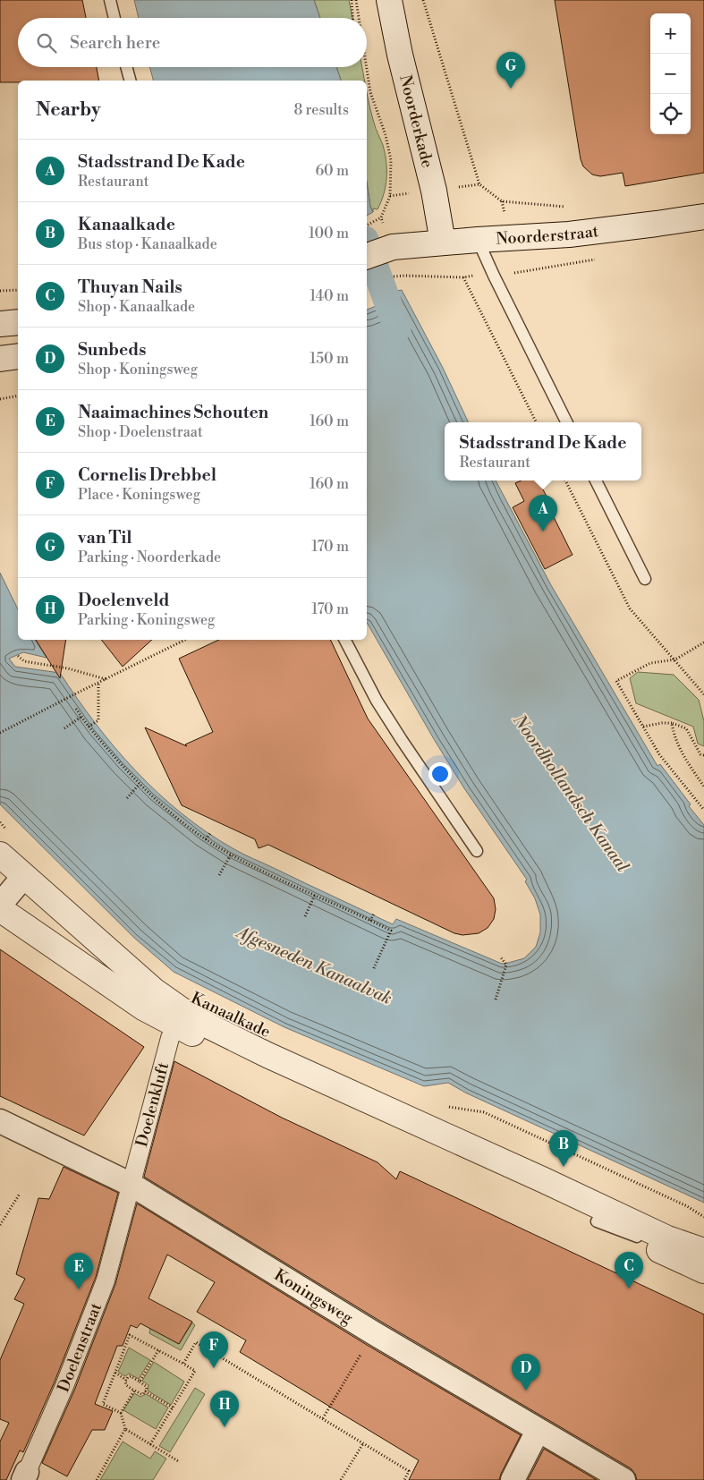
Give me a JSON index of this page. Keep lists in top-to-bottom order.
{
  "streets": {
    "street": [
      "Noorderkade",
      "Noorderstraat",
      "Kanaalkade",
      "Doelenkluft",
      "Koningsweg",
      "Doelenstraat"
    ]
  },
  "crossings": [
    ["Noorderkade", "Noorderstraat"],
    ["Doelenkluft", "Koningsweg"],
    ["Doelenkluft", "Doelenstraat"],
    ["Koningsweg", "Doelenstraat"]
  ],
  "water": ["Noordhollandsch Kanaal", "Afgesneden Kanaalvak"],
  "page": {
    "map_buttons": ["+", "−"],
    "search": "Search here",
    "pins": [
      "G",
      "A",
      "B",
      "C",
      "E",
      "F",
      "D",
      "H"
    ],
    "heading": ["Nearby", "8 results"],
    "list": [
      {
        "mark": "A",
        "name": "Stadsstrand De Kade",
        "note": "Restaurant",
        "value": "60 m"
      },
      {
        "mark": "B",
        "name": "Kanaalkade",
        "note": "Bus stop · Kanaalkade",
        "value": "100 m"
      },
      {
        "mark": "C",
        "name": "Thuyan Nails",
        "note": "Shop · Kanaalkade",
        "value": "140 m"
      },
      {
        "mark": "D",
        "name": "Sunbeds",
        "note": "Shop · Koningsweg",
        "value": "150 m"
      },
      {
        "mark": "E",
        "name": "Naaimachines Schouten",
        "note": "Shop · Doelenstraat",
        "value": "160 m"
      },
      {
        "mark": "F",
        "name": "Cornelis Drebbel",
        "note": "Place · Koningsweg",
        "value": "160 m"
      },
      {
        "mark": "G",
        "name": "van Til",
        "note": "Parking · Noorderkade",
        "value": "170 m"
      },
      {
        "mark": "H",
        "name": "Doelenveld",
        "note": "Parking · Koningsweg",
        "value": "170 m"
      }
    ],
    "popup": ["Stadsstrand De Kade", "Restaurant"]
  }
}
